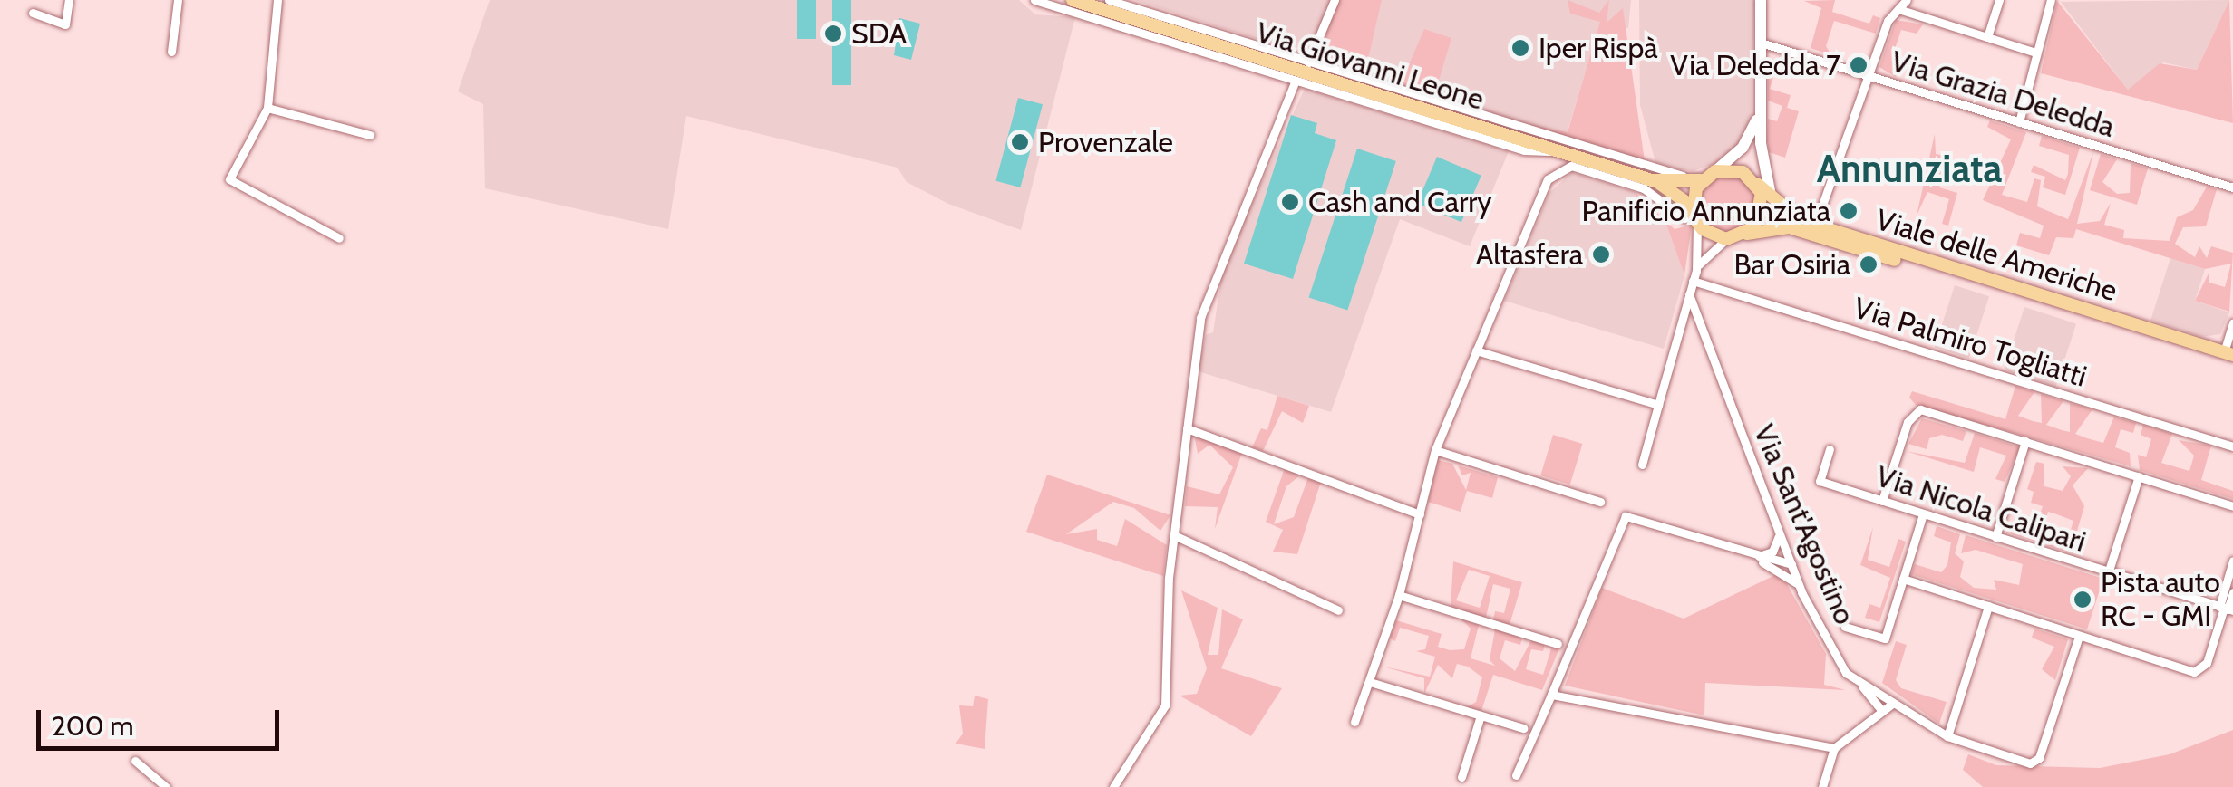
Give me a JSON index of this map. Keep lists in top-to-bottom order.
{
  "streets": {
    "main road": ["Via Giovanni Leone", "Viale delle Americhe"],
    "street": [
      "Via Grazia Deledda",
      "Via Palmiro Togliatti",
      "Via Nicola Calipari",
      "Via Sant'Agostino"
    ]
  },
  "districts": ["Annunziata"],
  "places": [
    "SDA",
    "Iper Rispà",
    "Via Deledda 7",
    "Provenzale",
    "Cash and Carry",
    "Panificio Annunziata",
    "Altasfera",
    "Bar Osiria",
    "Pista auto RC - GMI"
  ],
  "scale_bar": "200 m"
}
